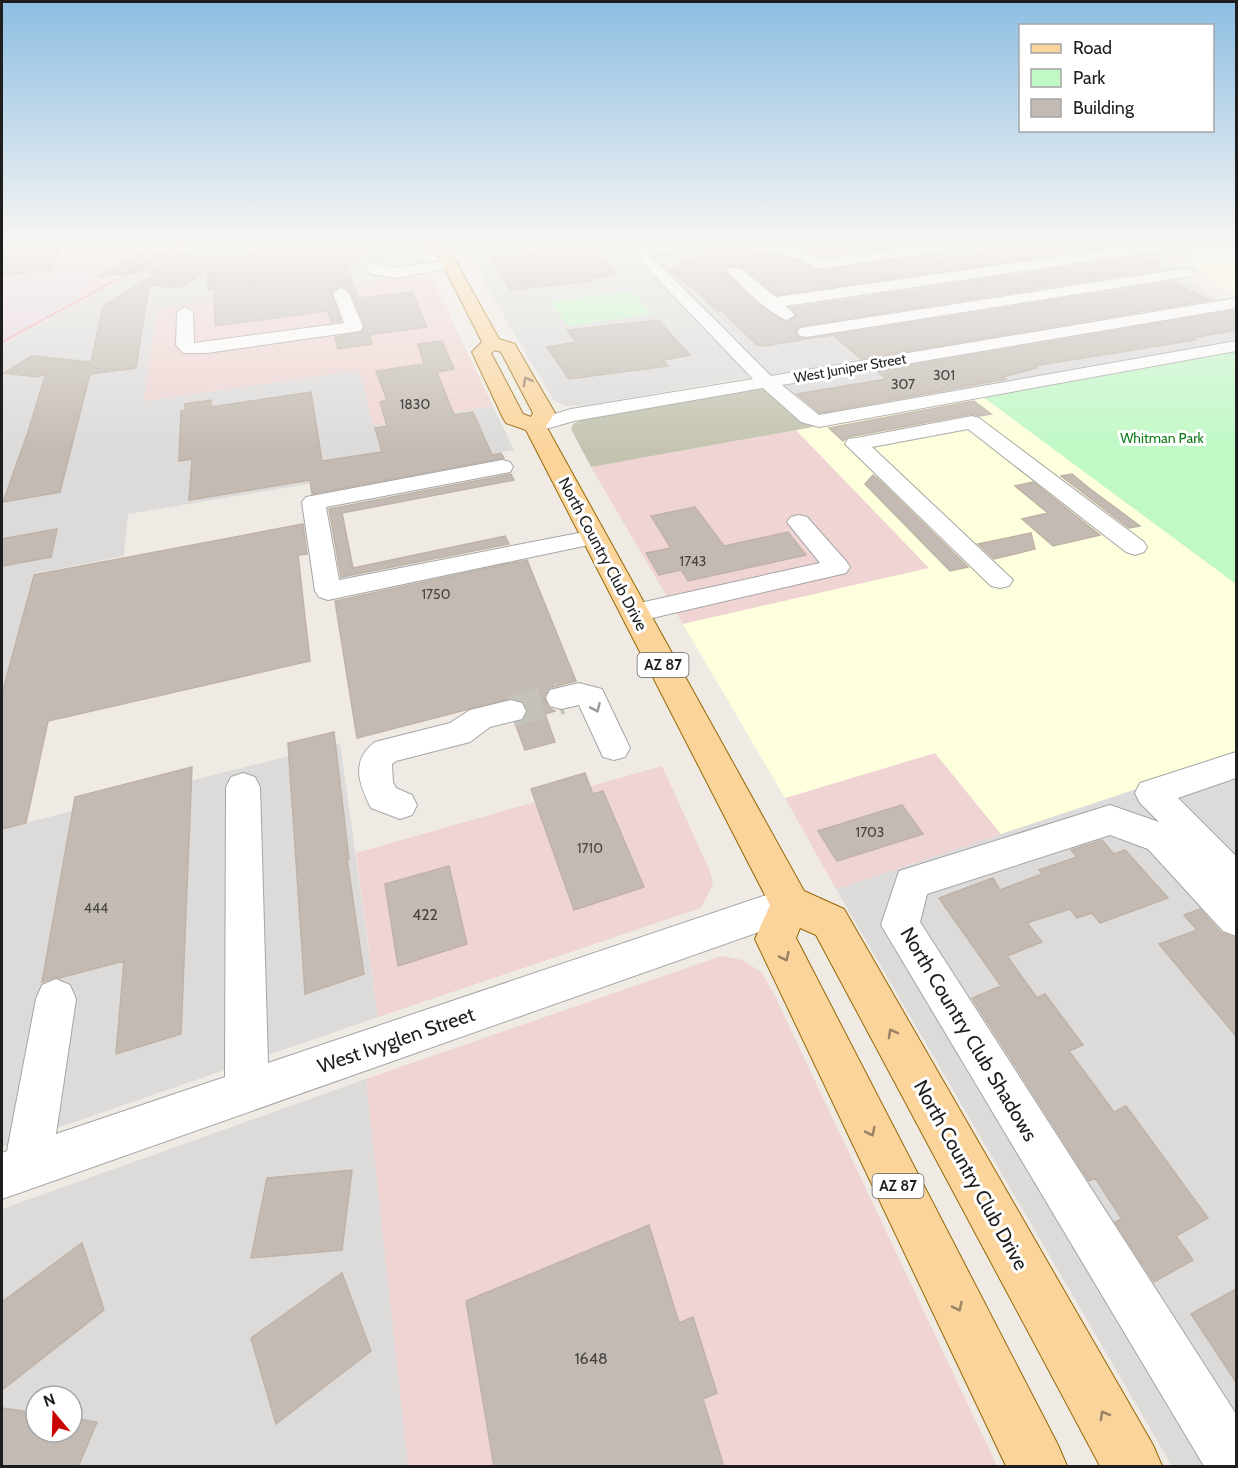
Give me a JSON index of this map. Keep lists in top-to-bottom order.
{
  "streets": {
    "main road": ["North Country Club Drive", "AZ 87"],
    "street": ["West Juniper Street", "North Country Club Shadows", "West Ivyglen Street"]
  },
  "crossings": [
    ["West Juniper Street", "North Country Club Drive"],
    ["North Country Club Drive", "AZ 87"],
    ["North Country Club Drive", "West Ivyglen Street"],
    ["AZ 87", "West Ivyglen Street"]
  ],
  "parks": ["Whitman Park"],
  "house_numbers": [
    "301",
    "307",
    "1830",
    "1743",
    "1750",
    "1703",
    "1710",
    "444",
    "422",
    "1648"
  ],
  "legend": ["Road", "Park", "Building"],
  "north": "top"
}
